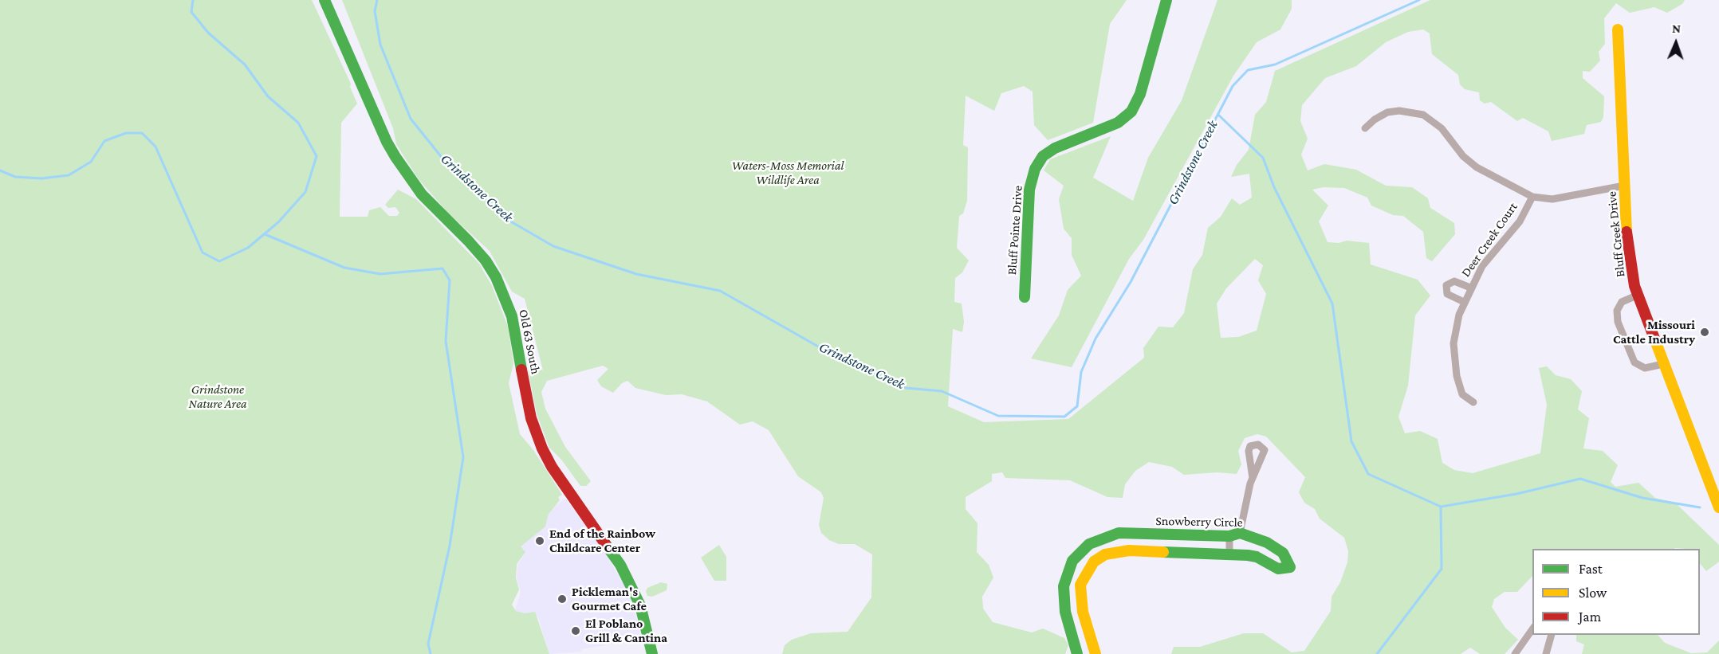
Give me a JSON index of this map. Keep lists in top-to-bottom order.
{
  "streets": {
    "street": [
      "Bluff Pointe Drive",
      "Bluff Creek Drive",
      "Deer Creek Court",
      "Old 63 South",
      "Snowberry Circle"
    ]
  },
  "water": ["Grindstone Creek"],
  "parks": ["Waters-Moss Memorial Wildlife Area", "Grindstone Nature Area"],
  "places": [
    "Missouri Cattle Industry",
    "End of the Rainbow Childcare Center",
    "Pickleman's Gourmet Cafe",
    "El Poblano Grill & Cantina"
  ],
  "legend": ["Fast", "Slow", "Jam"],
  "north": "top"
}
